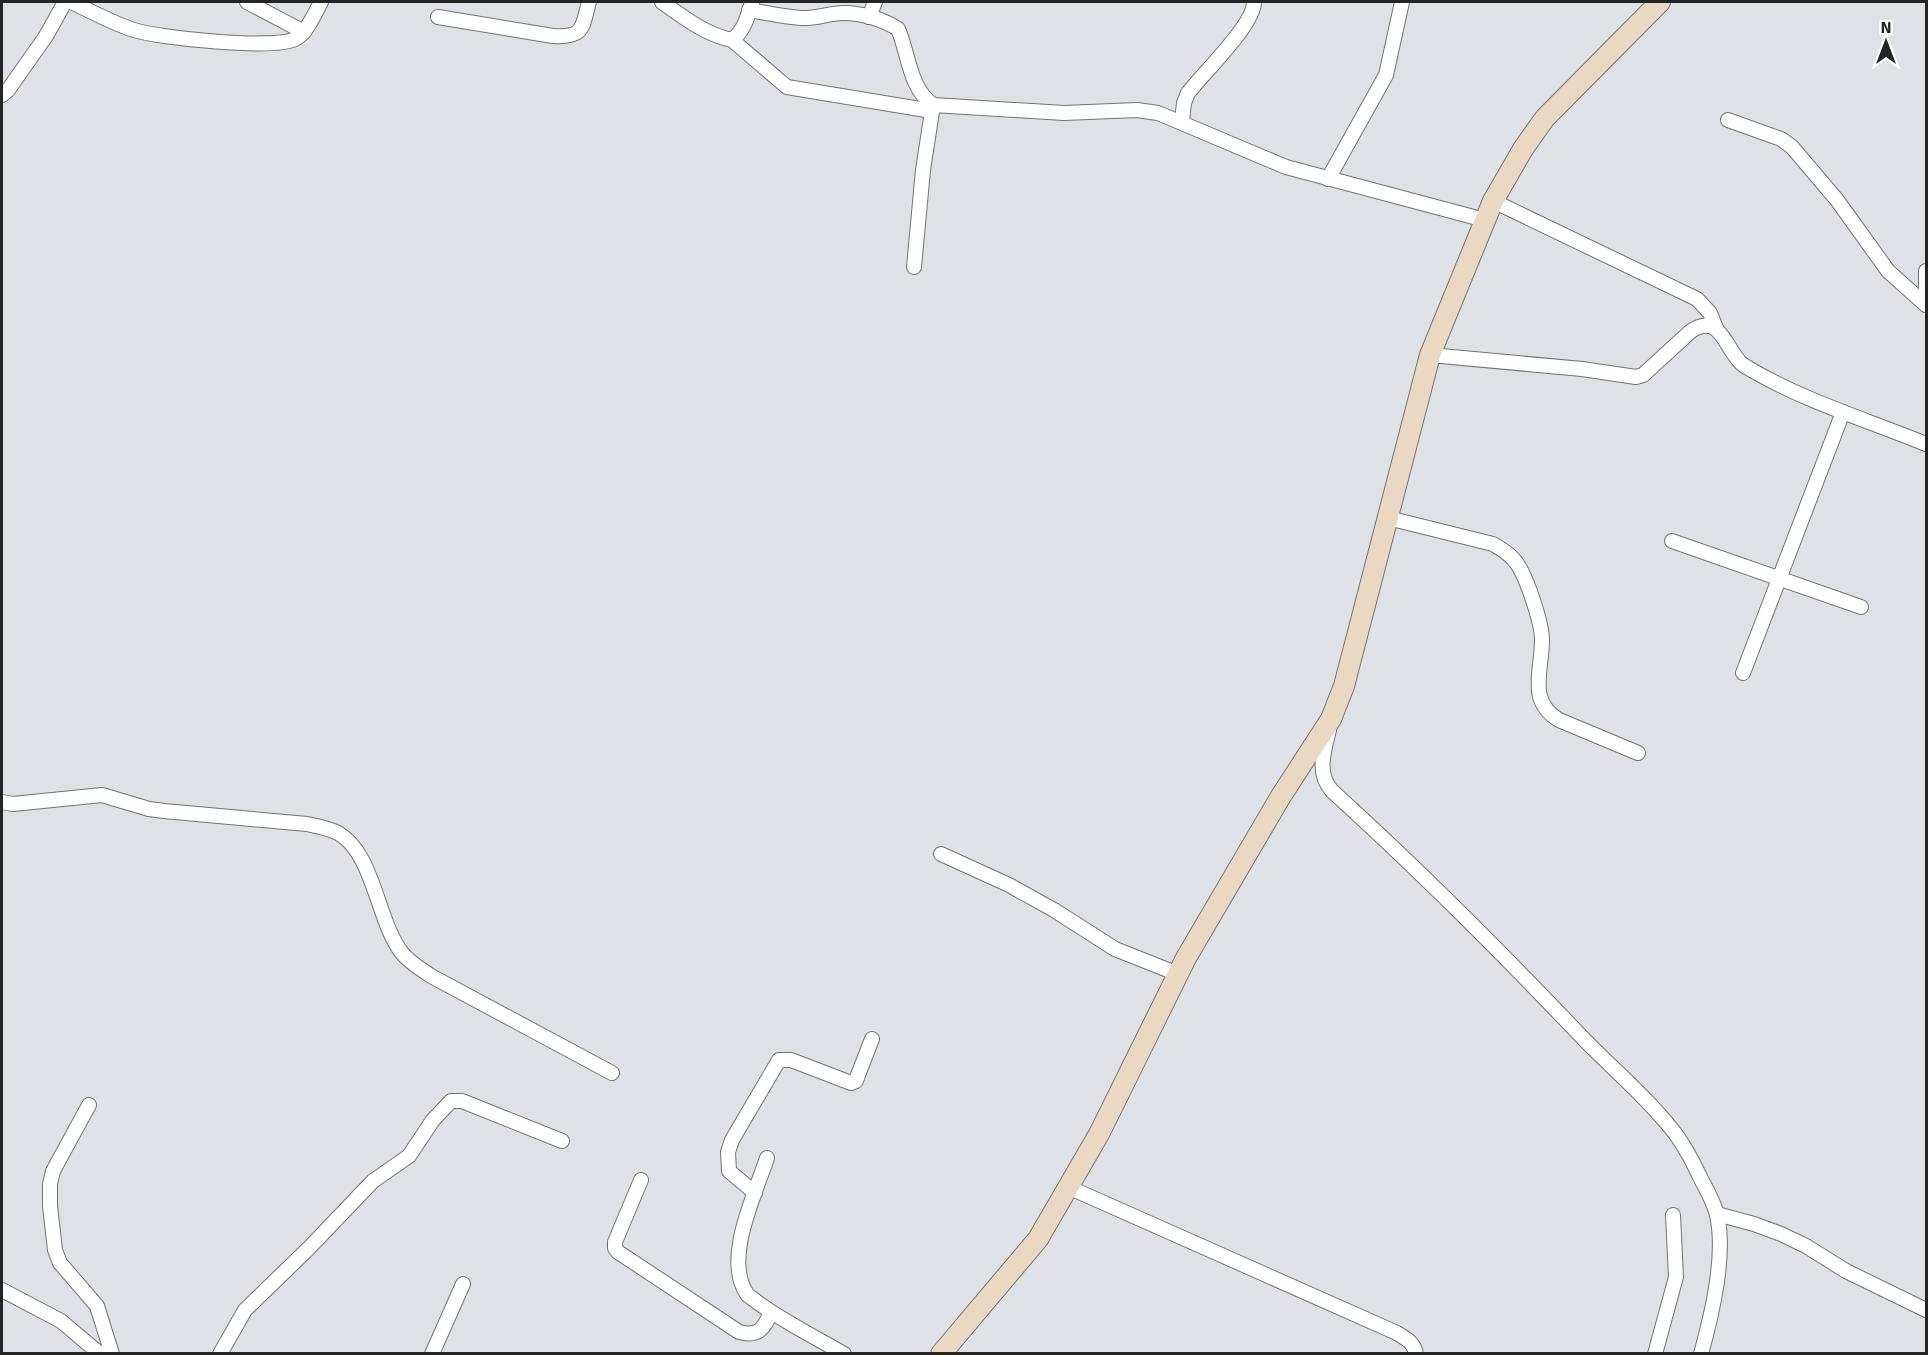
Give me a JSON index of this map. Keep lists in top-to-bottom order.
{
  "north": "top"
}
